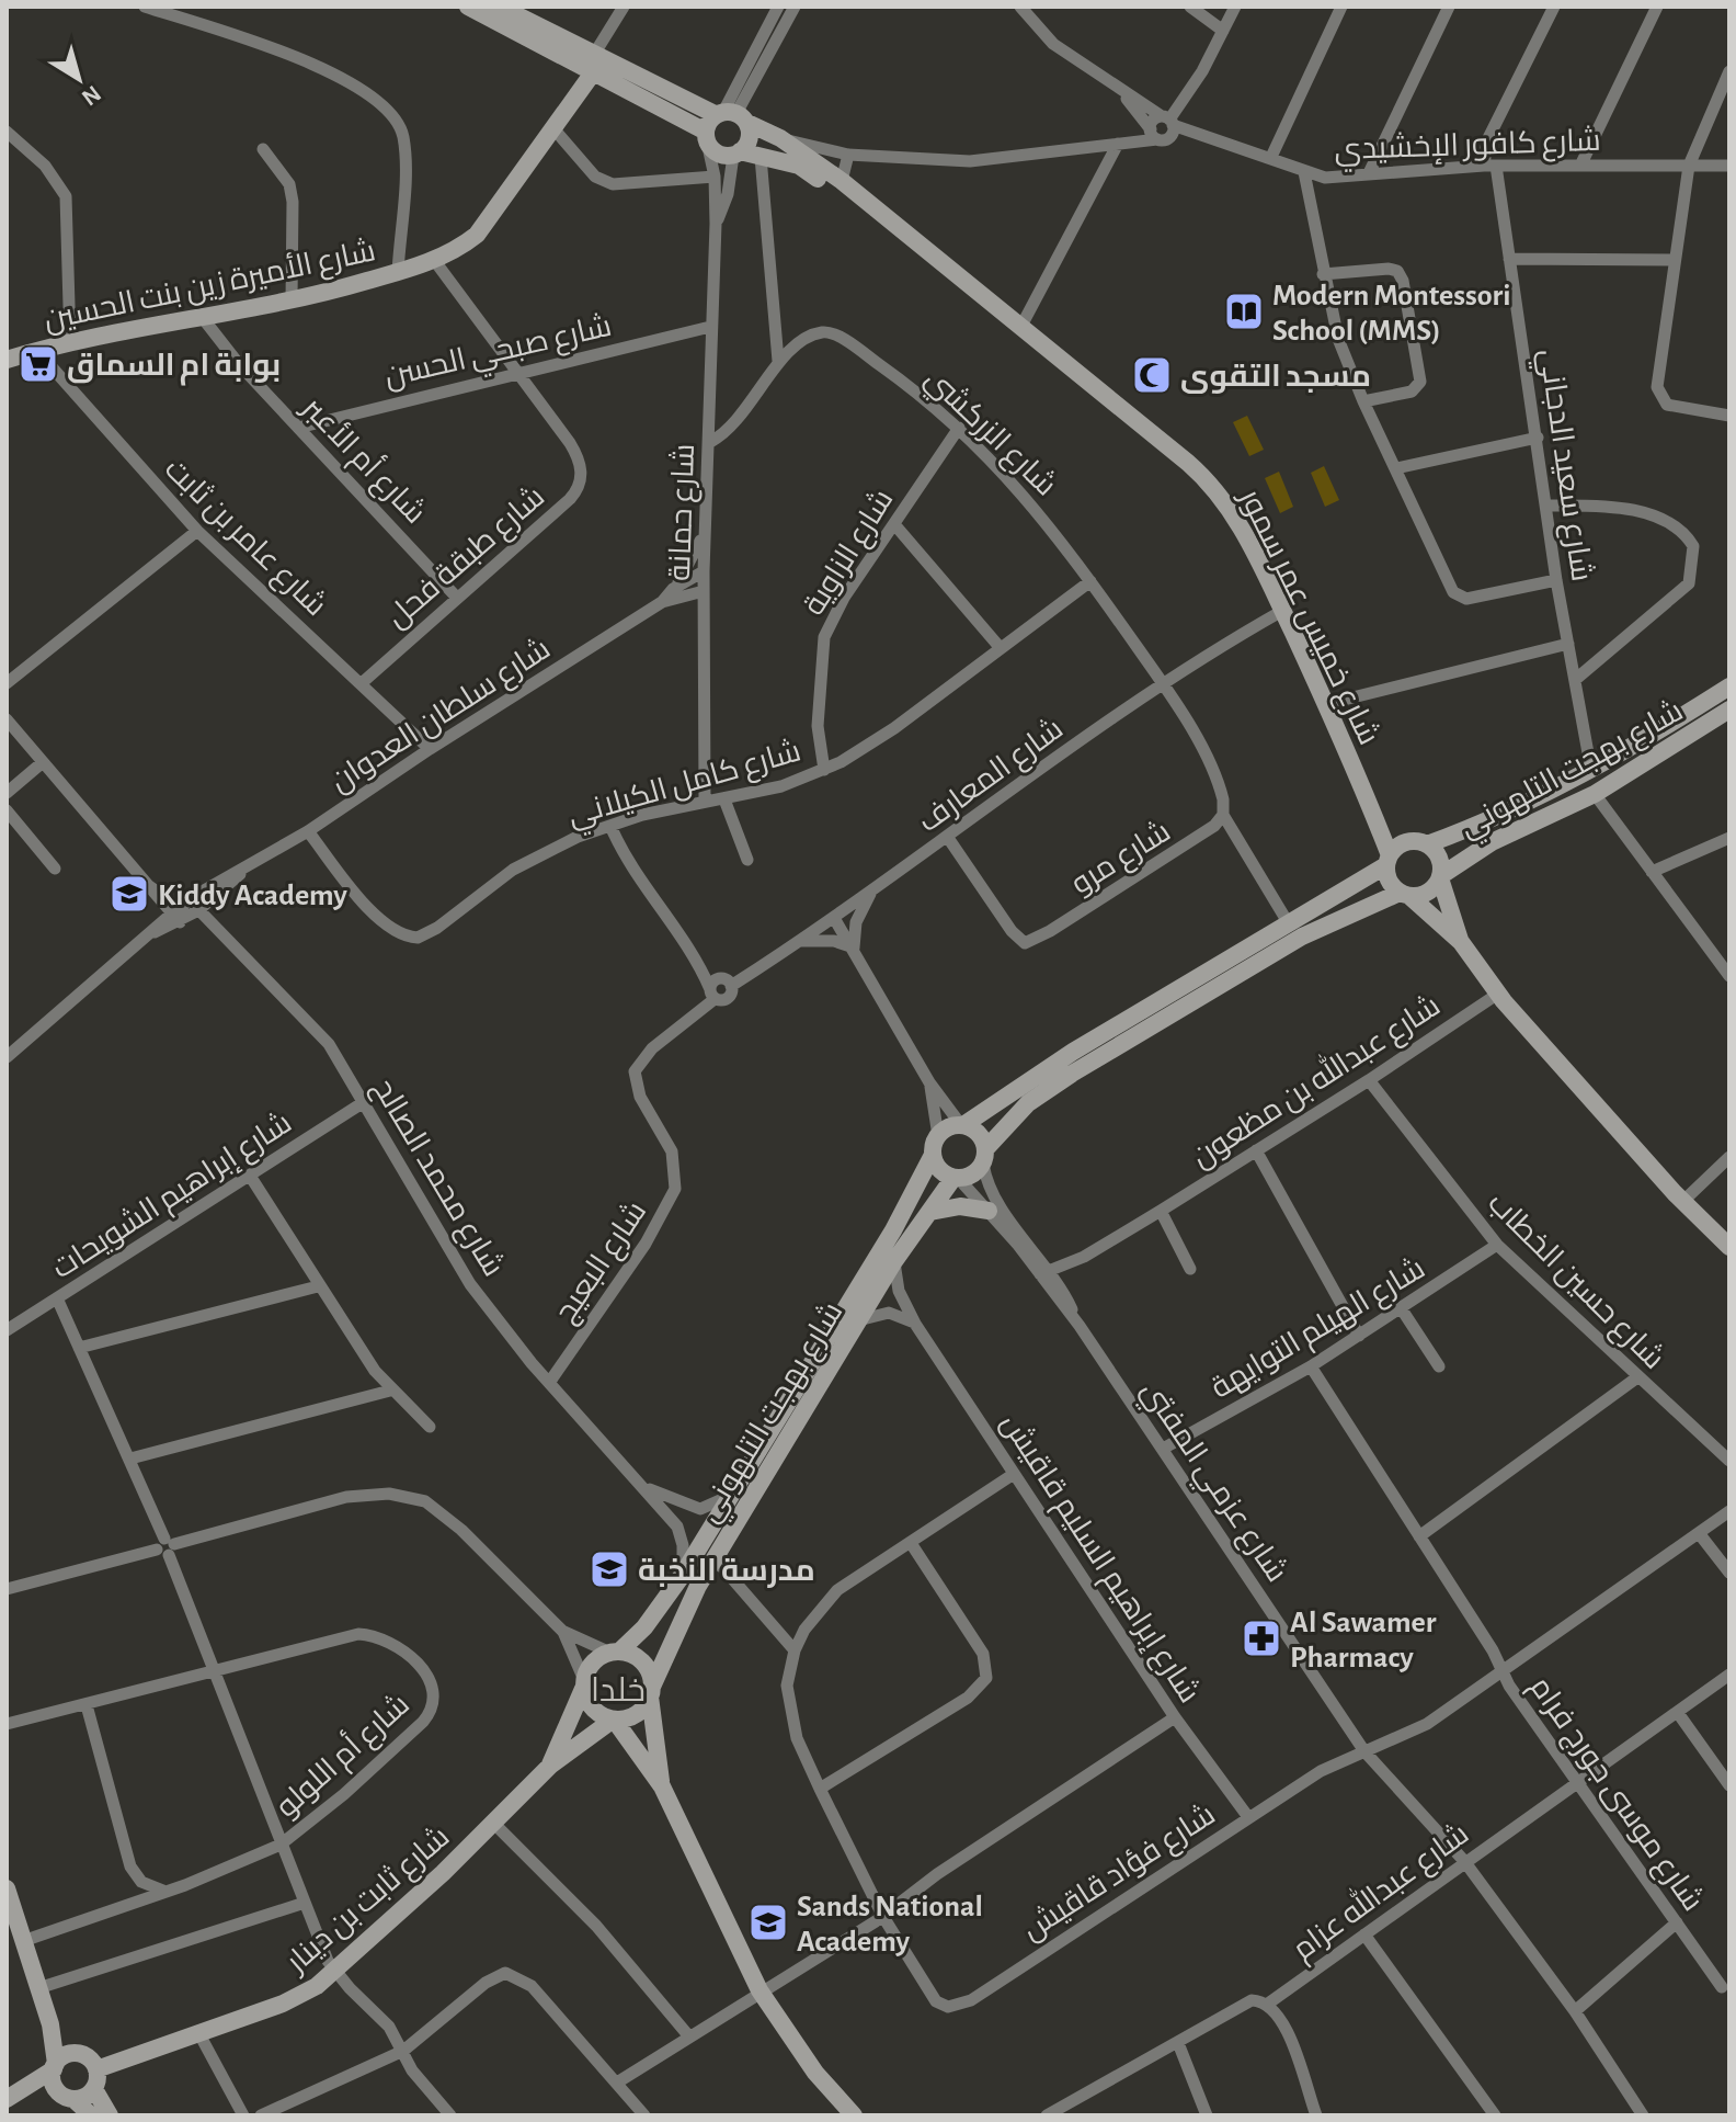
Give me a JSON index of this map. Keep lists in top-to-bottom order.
{
  "streets": {
    "street": [
      "شارع كافور الإخشيدي",
      "شارع الأميرة زين بنت الحسين",
      "شارع صبحي الحسن",
      "شارع الزركشي",
      "شارع أم الأعبر",
      "شارع سعيد الدجاني",
      "شارع حمانة",
      "شارع عامر بن ثابت",
      "شارع الزاوية",
      "شارع طبقة فحل",
      "شارع خميس عمر سمور",
      "شارع سلطان العدوان",
      "شارع بهجت التلهوني",
      "شارع المعارف",
      "شارع كامل الكيلاني",
      "شارع مرو",
      "شارع عبدالله بن مظعون",
      "شارع محمد الصالح",
      "شارع إبراهيم الشويحات",
      "شارع البعيج",
      "شارع حسين الخطاب",
      "شارع الهيلم التوايهة",
      "شارع عزمي المفتي",
      "شارع إبراهيم السليم قاقيش",
      "شارع أم اللولو",
      "شارع موسى جورج فرام",
      "شارع فؤاد قاقيش",
      "شارع عبدالله عزام",
      "شارع ثابت بن دينار"
    ]
  },
  "crossings": [
    ["شارع كافور الإخشيدي", "شارع سعيد الدجاني"],
    ["شارع الأميرة زين بنت الحسين", "شارع أم الأعبر"],
    ["شارع الأميرة زين بنت الحسين", "شارع عامر بن ثابت"],
    ["شارع الأميرة زين بنت الحسين", "شارع خميس عمر سمور"],
    ["شارع صبحي الحسن", "شارع أم الأعبر"],
    ["شارع صبحي الحسن", "شارع حمانة"],
    ["شارع صبحي الحسن", "شارع طبقة فحل"],
    ["شارع الزركشي", "شارع حمانة"],
    ["شارع الزركشي", "شارع الزاوية"],
    ["شارع الزركشي", "شارع المعارف"],
    ["شارع الزركشي", "شارع كامل الكيلاني"],
    ["شارع أم الأعبر", "شارع طبقة فحل"],
    ["شارع سعيد الدجاني", "شارع بهجت التلهوني"],
    ["شارع حمانة", "شارع خميس عمر سمور"],
    ["شارع حمانة", "شارع سلطان العدوان"],
    ["شارع حمانة", "شارع كامل الكيلاني"],
    ["شارع عامر بن ثابت", "شارع طبقة فحل"],
    ["شارع عامر بن ثابت", "شارع سلطان العدوان"],
    ["شارع الزاوية", "شارع كامل الكيلاني"],
    ["شارع خميس عمر سمور", "شارع بهجت التلهوني"],
    ["شارع خميس عمر سمور", "شارع المعارف"],
    ["شارع سلطان العدوان", "شارع كامل الكيلاني"],
    ["شارع سلطان العدوان", "شارع محمد الصالح"],
    ["شارع بهجت التلهوني", "شارع محمد الصالح"],
    ["شارع بهجت التلهوني", "شارع عزمي المفتي"],
    ["شارع بهجت التلهوني", "شارع إبراهيم السليم قاقيش"],
    ["شارع بهجت التلهوني", "شارع ثابت بن دينار"],
    ["شارع المعارف", "شارع مرو"],
    ["شارع عبدالله بن مظعون", "شارع حسين الخطاب"],
    ["شارع عبدالله بن مظعون", "شارع عزمي المفتي"],
    ["شارع محمد الصالح", "شارع إبراهيم الشويحات"],
    ["شارع محمد الصالح", "شارع البعيج"],
    ["شارع حسين الخطاب", "شارع الهيلم التوايهة"],
    ["شارع الهيلم التوايهة", "شارع عزمي المفتي"],
    ["شارع الهيلم التوايهة", "شارع موسى جورج فرام"],
    ["شارع عزمي المفتي", "شارع فؤاد قاقيش"],
    ["شارع عزمي المفتي", "شارع عبدالله عزام"],
    ["شارع إبراهيم السليم قاقيش", "شارع فؤاد قاقيش"],
    ["شارع موسى جورج فرام", "شارع فؤاد قاقيش"],
    ["شارع موسى جورج فرام", "شارع عبدالله عزام"]
  ],
  "districts": ["خلدا"],
  "places": {
    "library": ["Modern Montessori School (MMS)"],
    "supermarket": ["بوابة ام السماق"],
    "mosque": ["مسجد التقوى"],
    "school or university": ["Kiddy Academy", "مدرسة النخبة", "Sands National Academy"],
    "pharmacy": ["Al Sawamer Pharmacy"]
  },
  "north": "bottom right"
}
